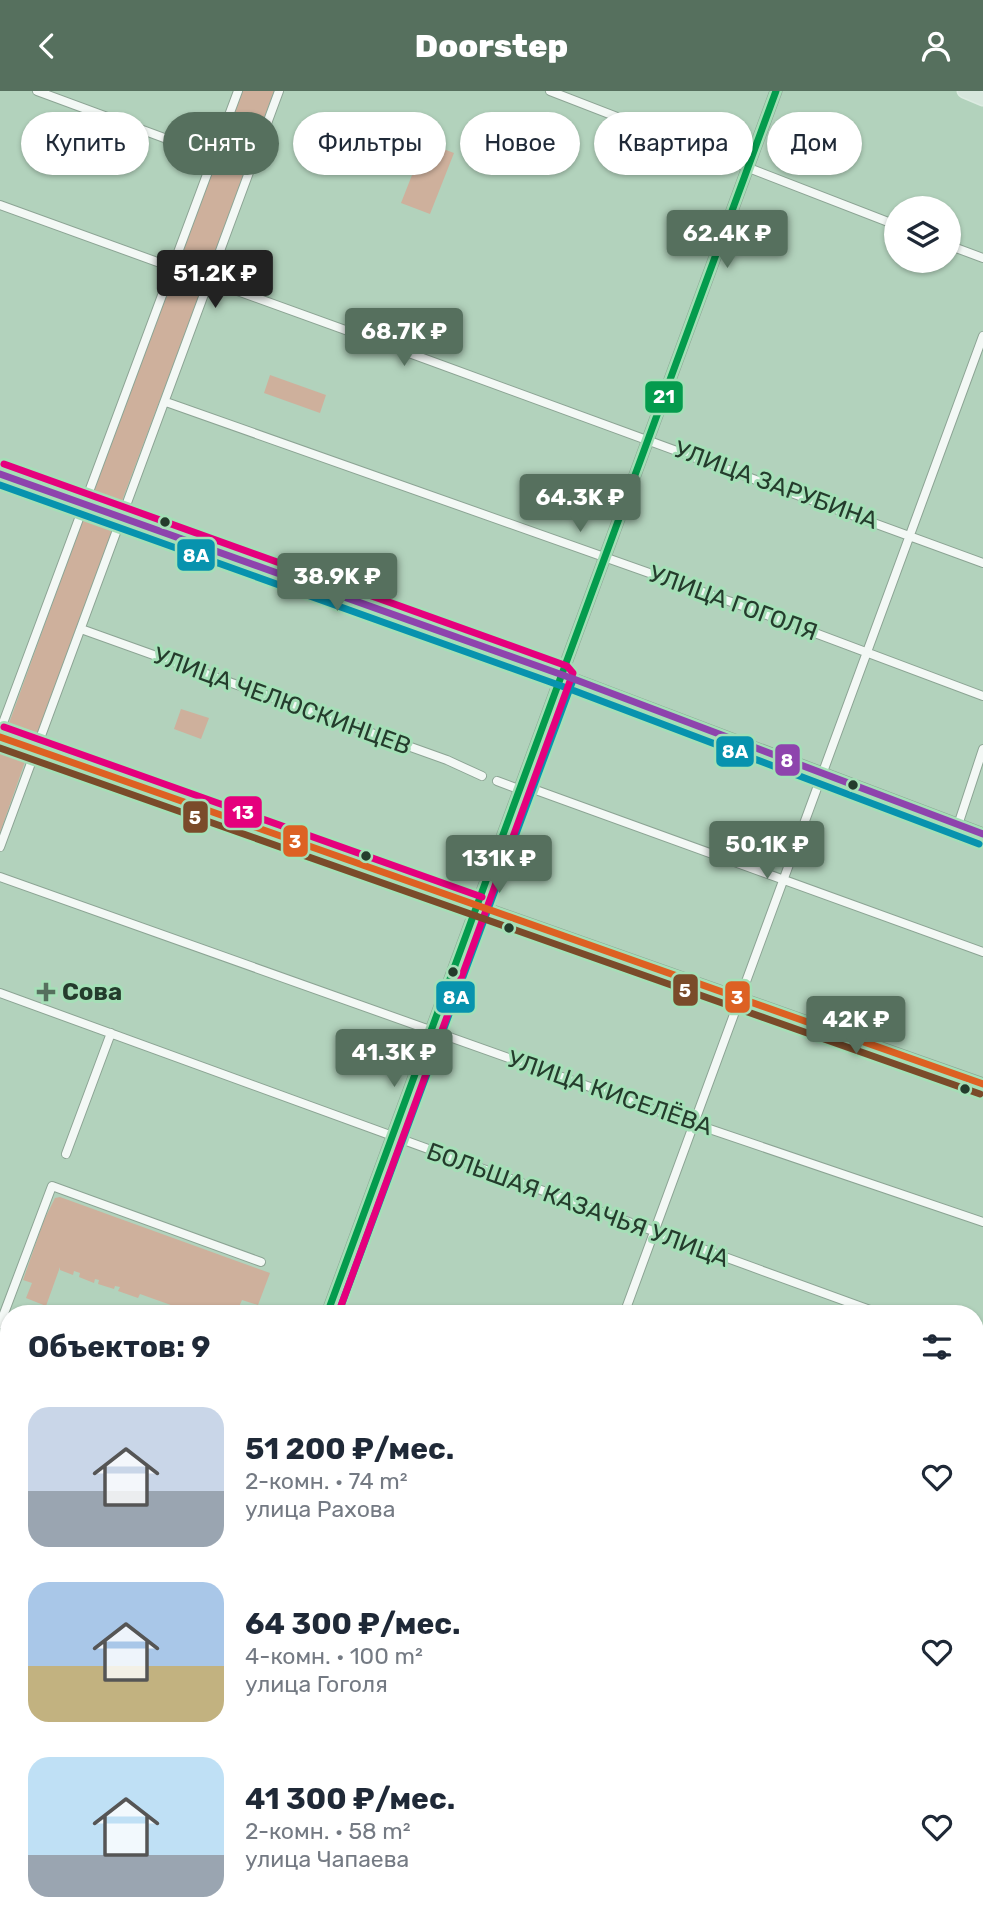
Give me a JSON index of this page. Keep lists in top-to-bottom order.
{
  "streets": {
    "street": [
      "УЛИЦА ЗАРУБИНА",
      "УЛИЦА ГОГОЛЯ",
      "УЛИЦА ЧЕЛЮСКИНЦЕВ",
      "УЛИЦА КИСЕЛЁВА",
      "БОЛЬШАЯ КАЗАЧЬЯ УЛИЦА"
    ]
  },
  "places": {
    "health": ["Сова"]
  },
  "lines": [
    "transit line 21",
    "transit line 13",
    "transit line 8",
    "transit line 8А",
    "transit line 3",
    "transit line 5"
  ],
  "page": {
    "header": "Doorstep",
    "chip": [
      "Купить",
      "Снять",
      "Фильтры",
      "Новое",
      "Квартира",
      "Дом"
    ],
    "price": [
      "62.4K ₽",
      "51.2K ₽",
      "68.7K ₽",
      "64.3K ₽",
      "38.9K ₽",
      "50.1K ₽",
      "131K ₽",
      "42K ₽",
      "41.3K ₽"
    ],
    "heading": "Объектов: 9",
    "list": [
      {
        "name": "51 200 ₽/мес.",
        "note": "2-комн. · 74 m² · улица Рахова"
      },
      {
        "name": "64 300 ₽/мес.",
        "note": "4-комн. · 100 m² · улица Гоголя"
      },
      {
        "name": "41 300 ₽/мес.",
        "note": "2-комн. · 58 m² · улица Чапаева"
      }
    ]
  }
}
